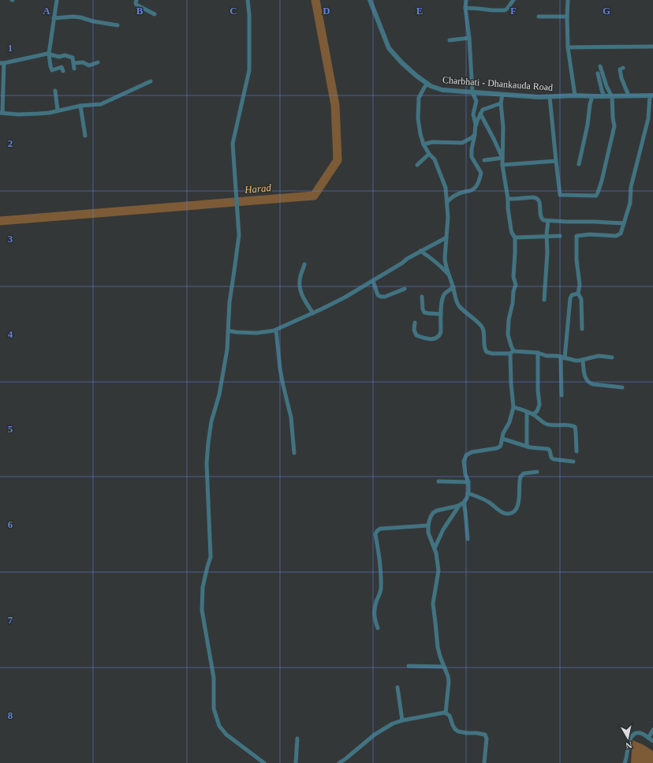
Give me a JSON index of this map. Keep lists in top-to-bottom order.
{
  "streets": {
    "street": ["Charbhati - Dhankauda Road"]
  },
  "water": ["Harad"],
  "north": "bottom",
  "grid": {
    "columns": [
      "A",
      "B",
      "C",
      "D",
      "E",
      "F",
      "G"
    ],
    "rows": [
      "1",
      "2",
      "3",
      "4",
      "5",
      "6",
      "7",
      "8"
    ]
  }
}
